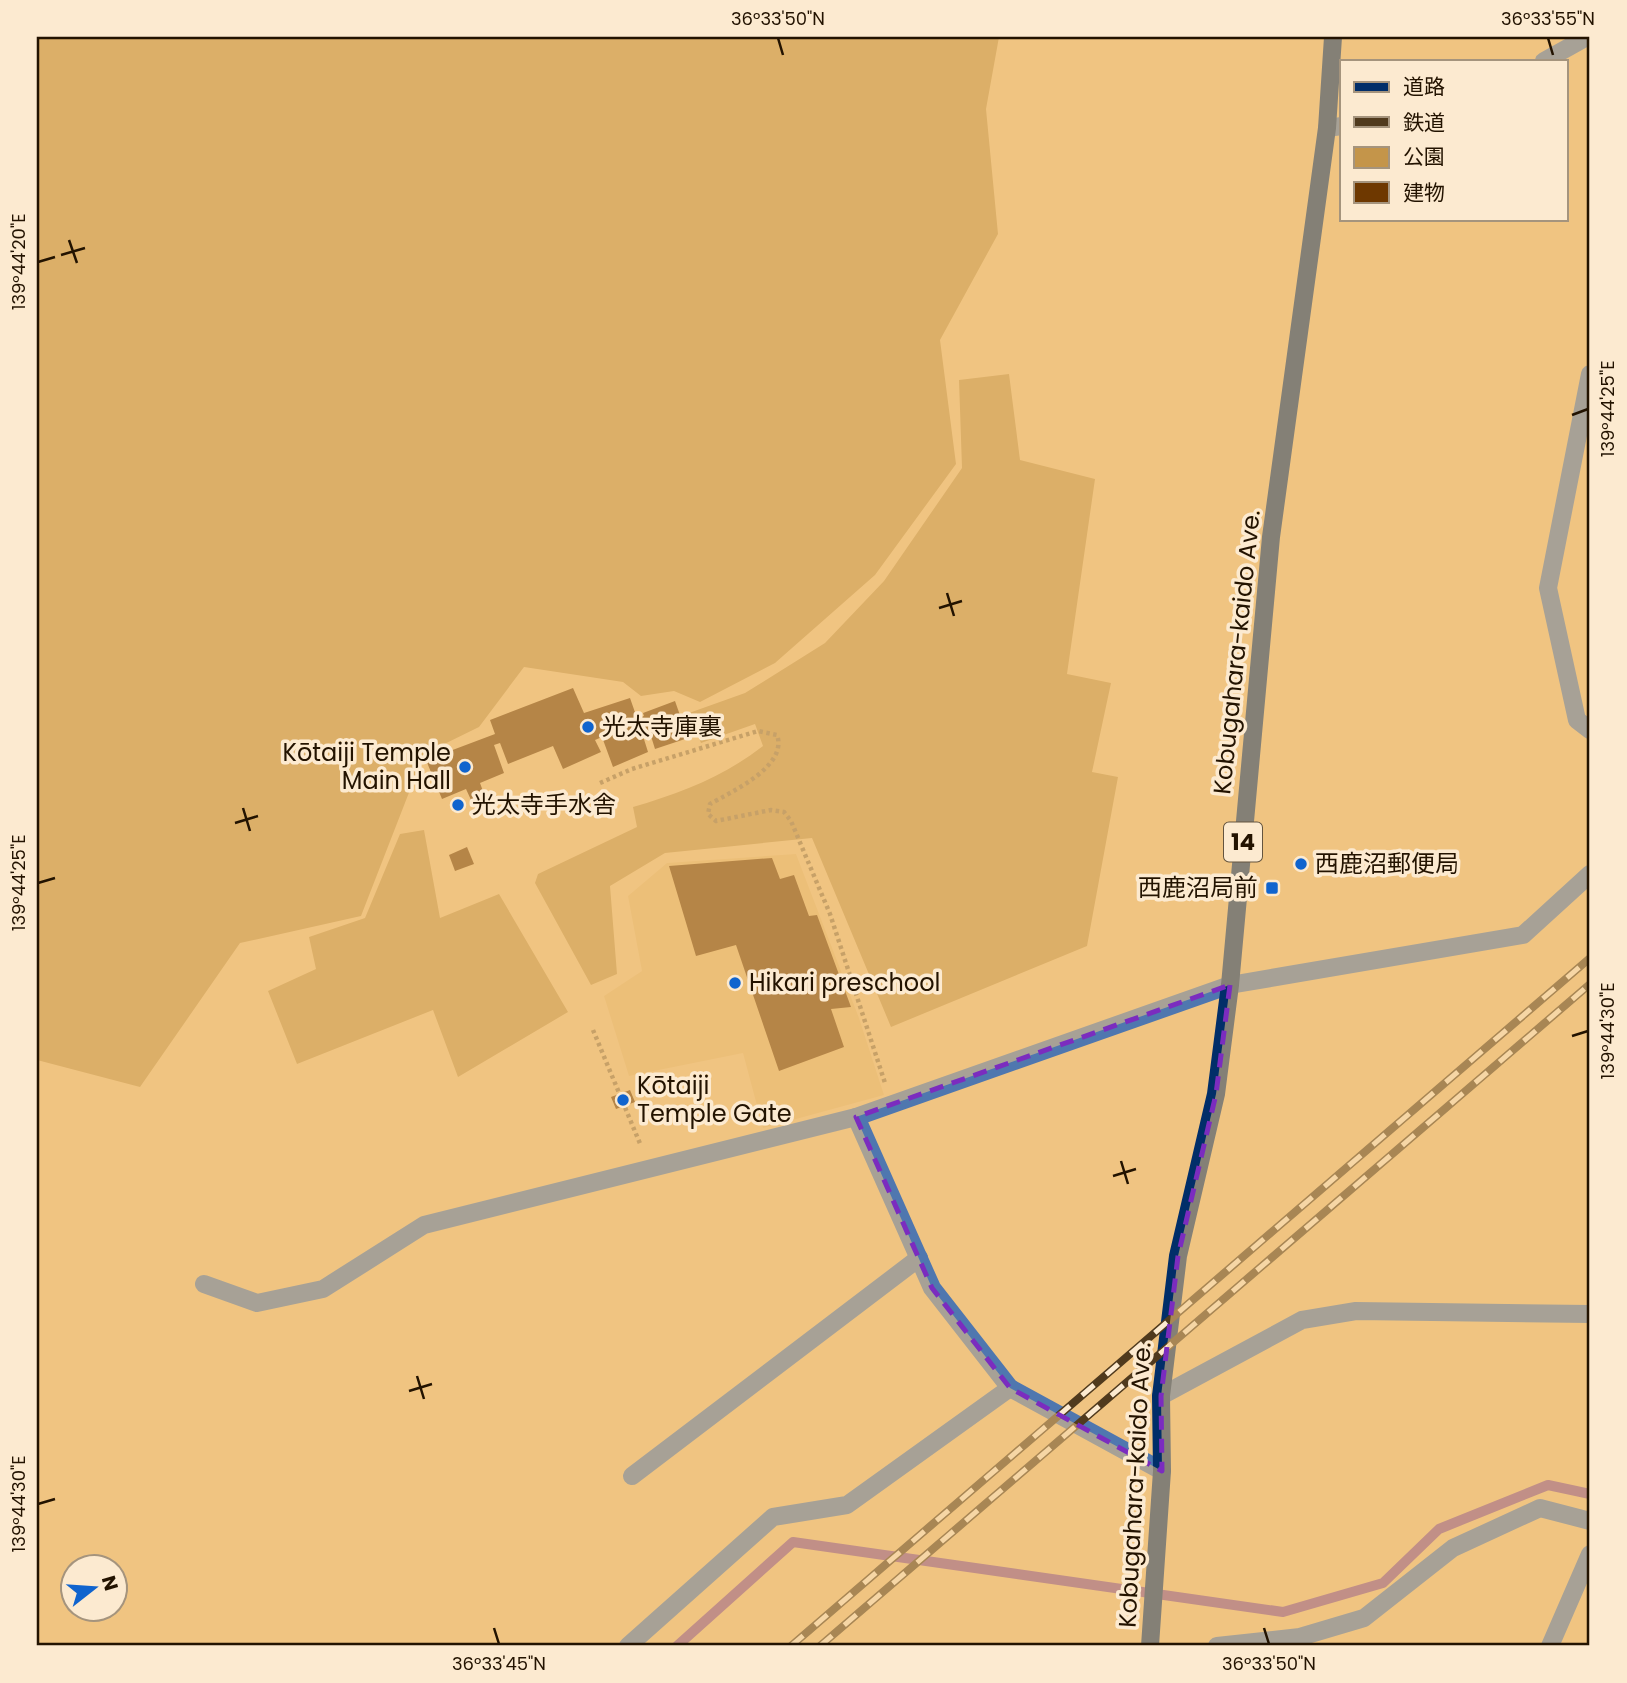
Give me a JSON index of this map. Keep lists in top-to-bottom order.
{
  "streets": {
    "main road": ["Kobugahara-kaido Ave.", "14"]
  },
  "places": {
    "other": [
      "光太寺庫裏",
      "Kōtaiji Temple Main Hall",
      "光太寺手水舎",
      "西鹿沼郵便局",
      "Hikari preschool",
      "Kōtaiji Temple Gate"
    ],
    "transit": ["西鹿沼局前"]
  },
  "legend": [
    "道路",
    "鉄道",
    "公園",
    "建物"
  ],
  "north": "right",
  "coordinates": [
    "36°33'50\"N",
    "36°33'55\"N",
    "139°44'20\"E",
    "139°44'25\"E",
    "139°44'30\"E",
    "36°33'45\"N"
  ]
}
